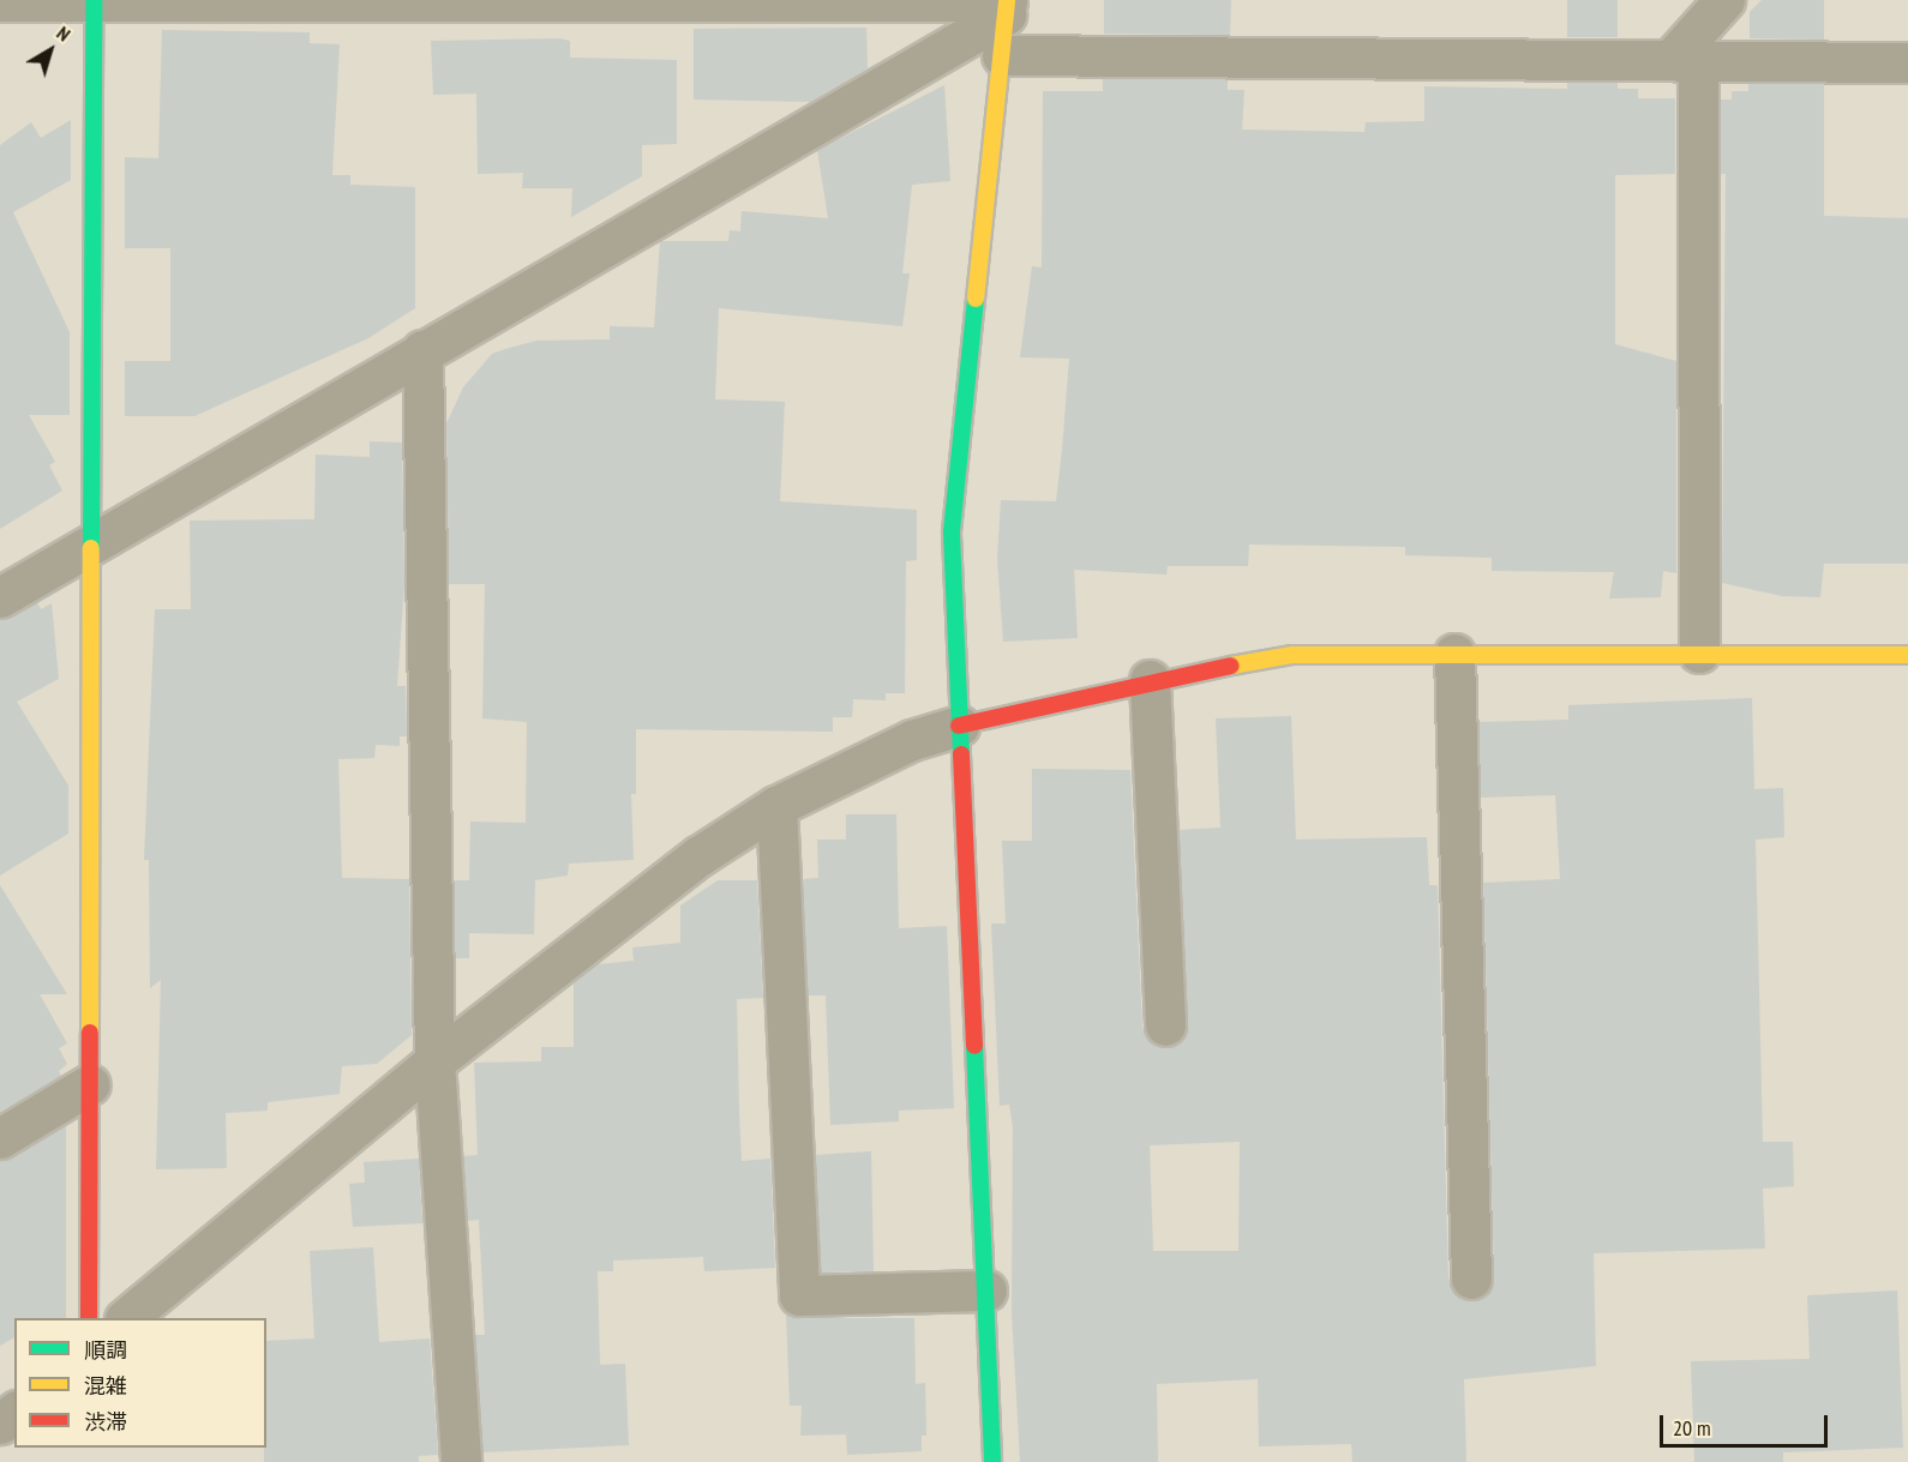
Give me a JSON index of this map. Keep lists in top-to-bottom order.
{
  "legend": ["順調", "混雑", "渋滞"],
  "scale_bar": "20 m",
  "north": "top right"
}
